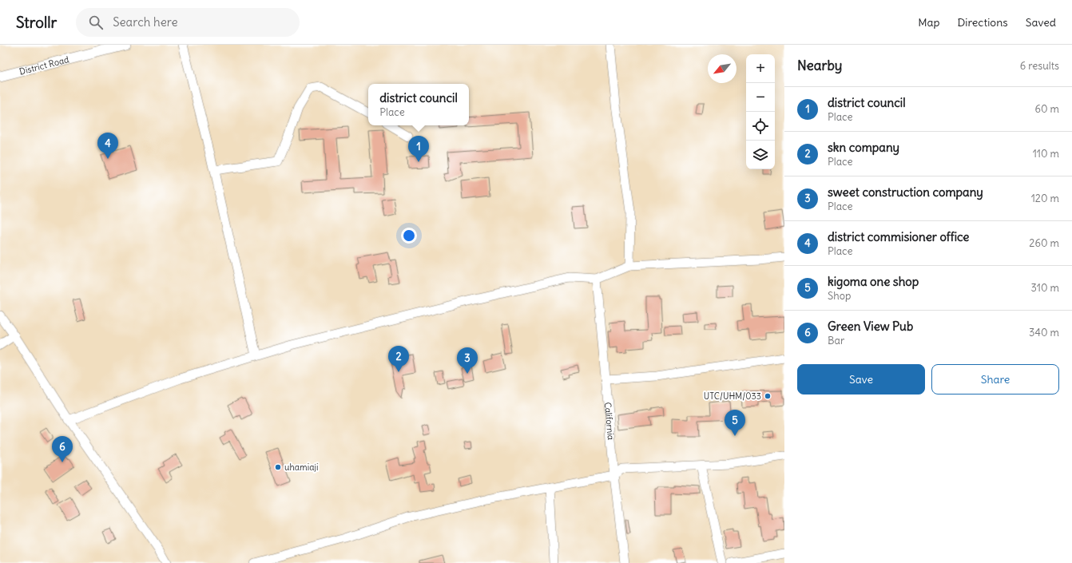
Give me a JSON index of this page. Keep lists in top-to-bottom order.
{
  "streets": {
    "street": ["District Road", "California"]
  },
  "places": ["UTC/UHM/033", "uhamiaji"],
  "north": "bottom left",
  "page": {
    "header": "Strollr",
    "search": "Search here",
    "nav": ["Map", "Directions", "Saved"],
    "heading": ["Nearby", "6 results"],
    "map_buttons": ["+", "−"],
    "popup": ["district council", "Place"],
    "list": [
      {
        "mark": "1",
        "name": "district council",
        "note": "Place",
        "value": "60 m"
      },
      {
        "mark": "2",
        "name": "skn company",
        "note": "Place",
        "value": "110 m"
      },
      {
        "mark": "3",
        "name": "sweet construction company",
        "note": "Place",
        "value": "120 m"
      },
      {
        "mark": "4",
        "name": "district commisioner office",
        "note": "Place",
        "value": "260 m"
      },
      {
        "mark": "5",
        "name": "kigoma one shop",
        "note": "Shop",
        "value": "310 m"
      },
      {
        "mark": "6",
        "name": "Green View Pub",
        "note": "Bar",
        "value": "340 m"
      }
    ],
    "pins": [
      "4",
      "1",
      "2",
      "3",
      "5",
      "6"
    ],
    "buttons": ["Save", "Share"]
  }
}
